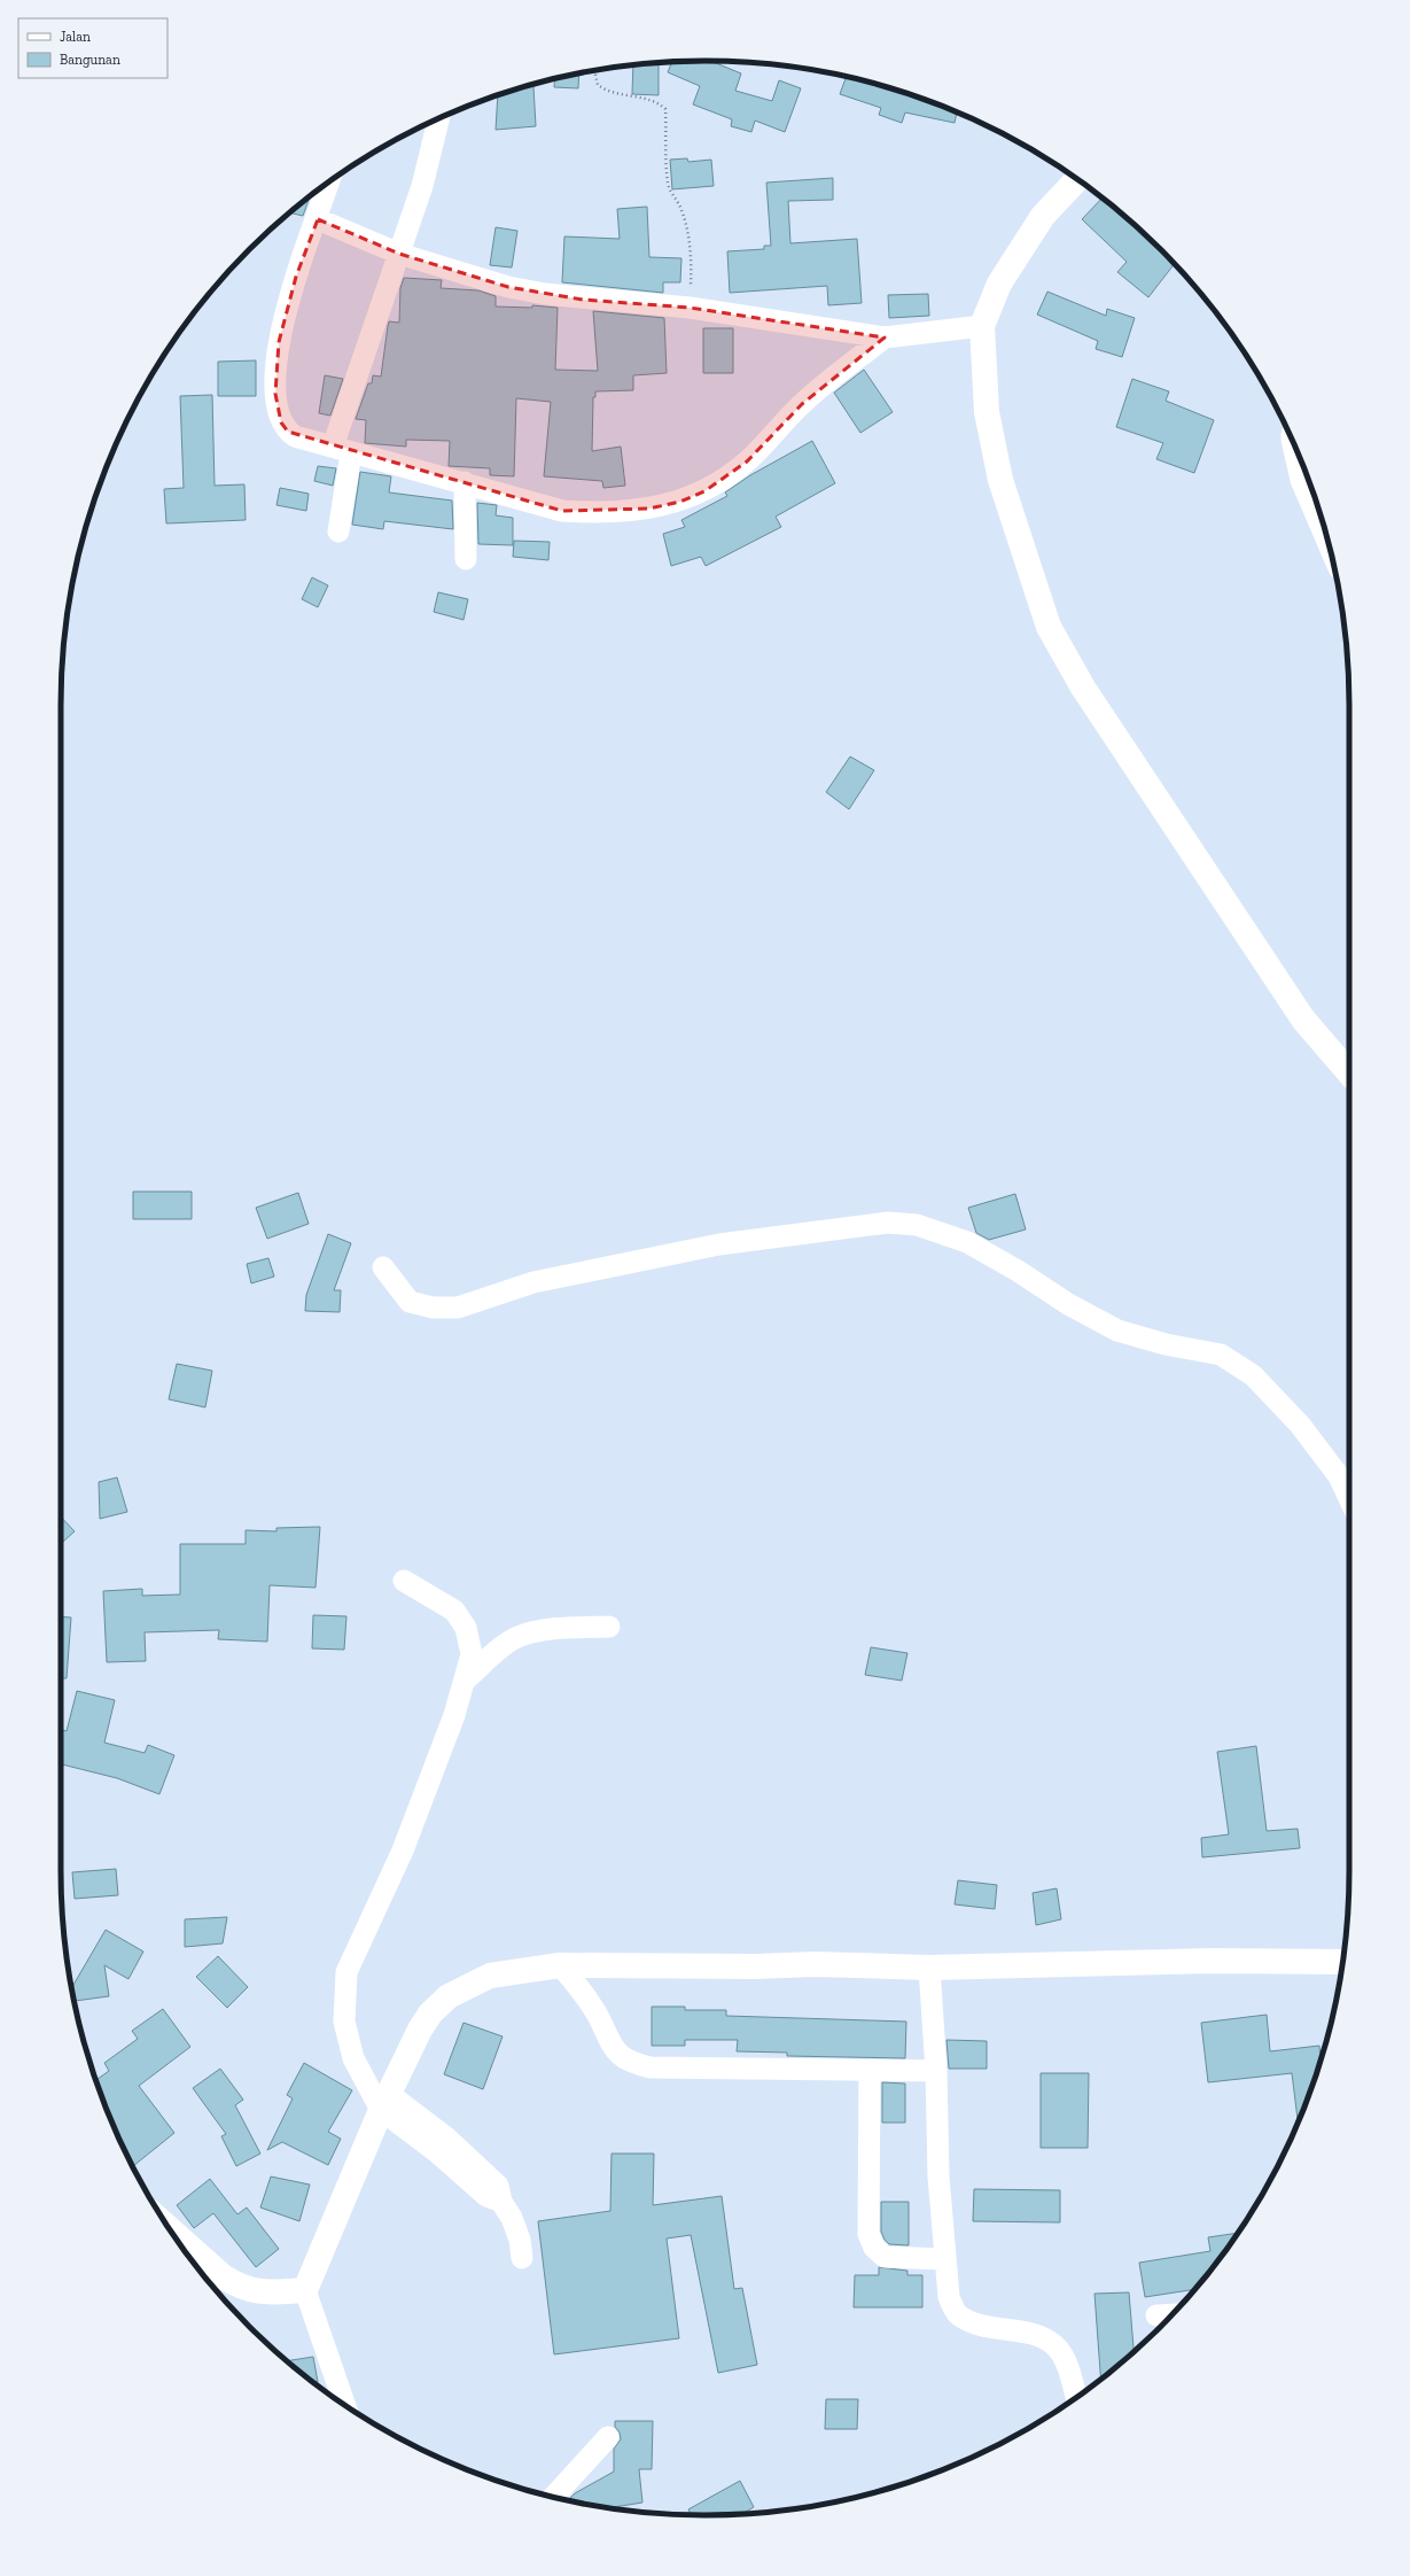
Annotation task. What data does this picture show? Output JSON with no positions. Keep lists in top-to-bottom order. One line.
{"legend":["Jalan","Bangunan"]}
